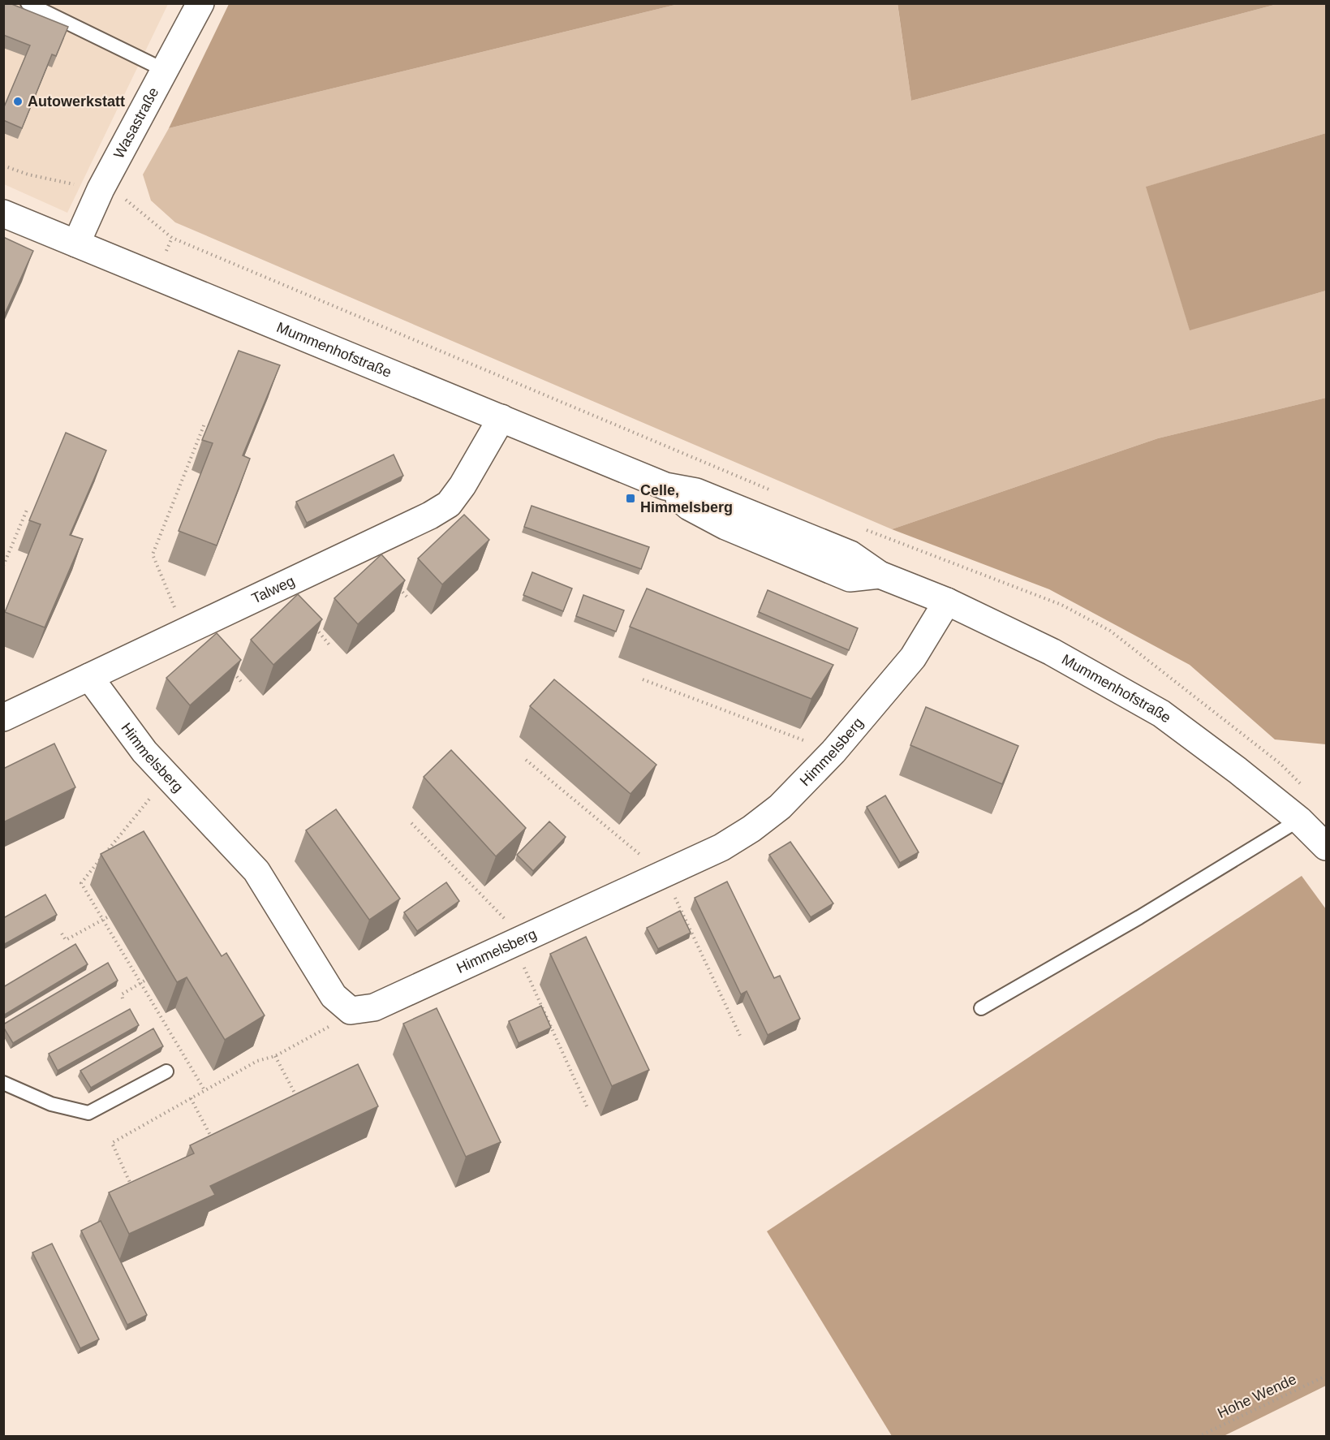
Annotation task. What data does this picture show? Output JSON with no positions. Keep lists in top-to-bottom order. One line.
{"streets":{"street":["Wasastraße","Mummenhofstraße","Talweg","Himmelsberg"],"path":["Hohe Wende"]},"crossings":[["Wasastraße","Mummenhofstraße"],["Mummenhofstraße","Talweg"],["Mummenhofstraße","Himmelsberg"],["Talweg","Himmelsberg"]],"places":{"other":["Autowerkstatt"],"transit":["Celle, Himmelsberg"]}}
